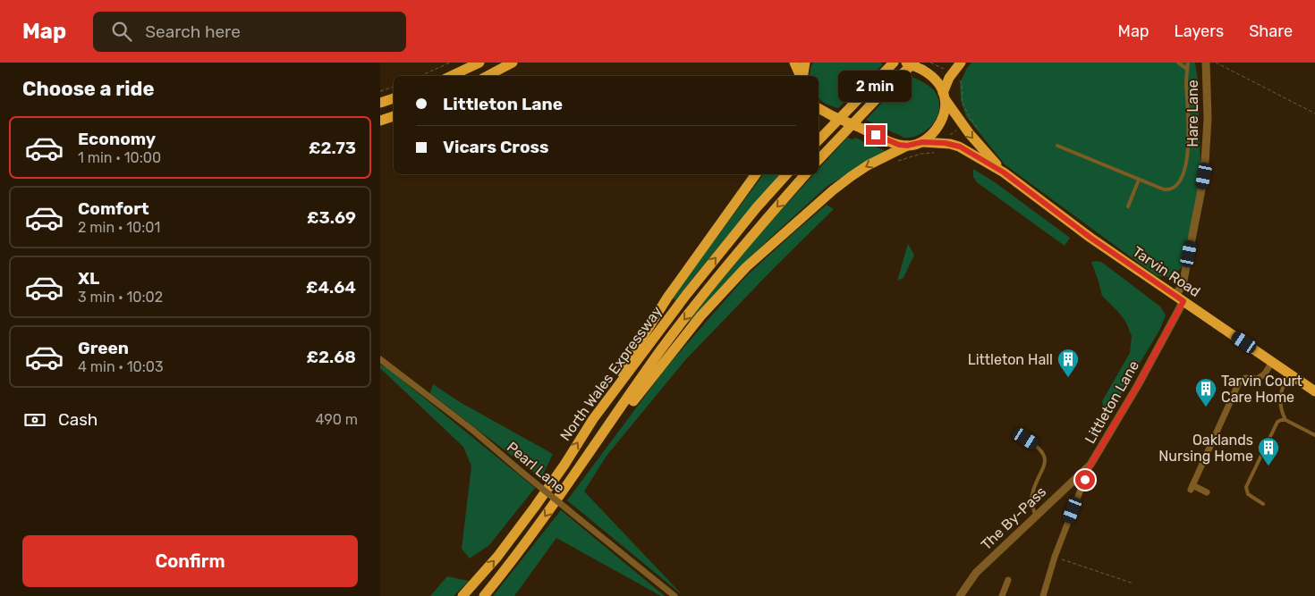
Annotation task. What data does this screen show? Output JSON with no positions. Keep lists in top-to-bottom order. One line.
{"streets":{"highway":["Tarvin Road","North Wales Expressway"],"street":["Hare Lane","Littleton Lane","Pearl Lane","The By-Pass"]},"crossings":[["Hare Lane","Tarvin Road"],["Hare Lane","Littleton Lane"],["Tarvin Road","Littleton Lane"],["Littleton Lane","The By-Pass"]],"places":{"building":["Littleton Hall","Tarvin Court Care Home","Oaklands Nursing Home"]},"page":{"header":"Map","search":"Search here","nav":["Map","Layers","Share"],"heading":"Choose a ride","bubble":"2 min","banner":["Littleton Lane","Vicars Cross"],"list":[{"name":"Economy","note":"1 min · 10:00","value":"£2.73"},{"name":"Comfort","note":"2 min · 10:01","value":"£3.69"},{"name":"XL","note":"3 min · 10:02","value":"£4.64"},{"name":"Green","note":"4 min · 10:03","value":"£2.68"}],"pay":["Cash","490 m"],"buttons":"Confirm"}}
